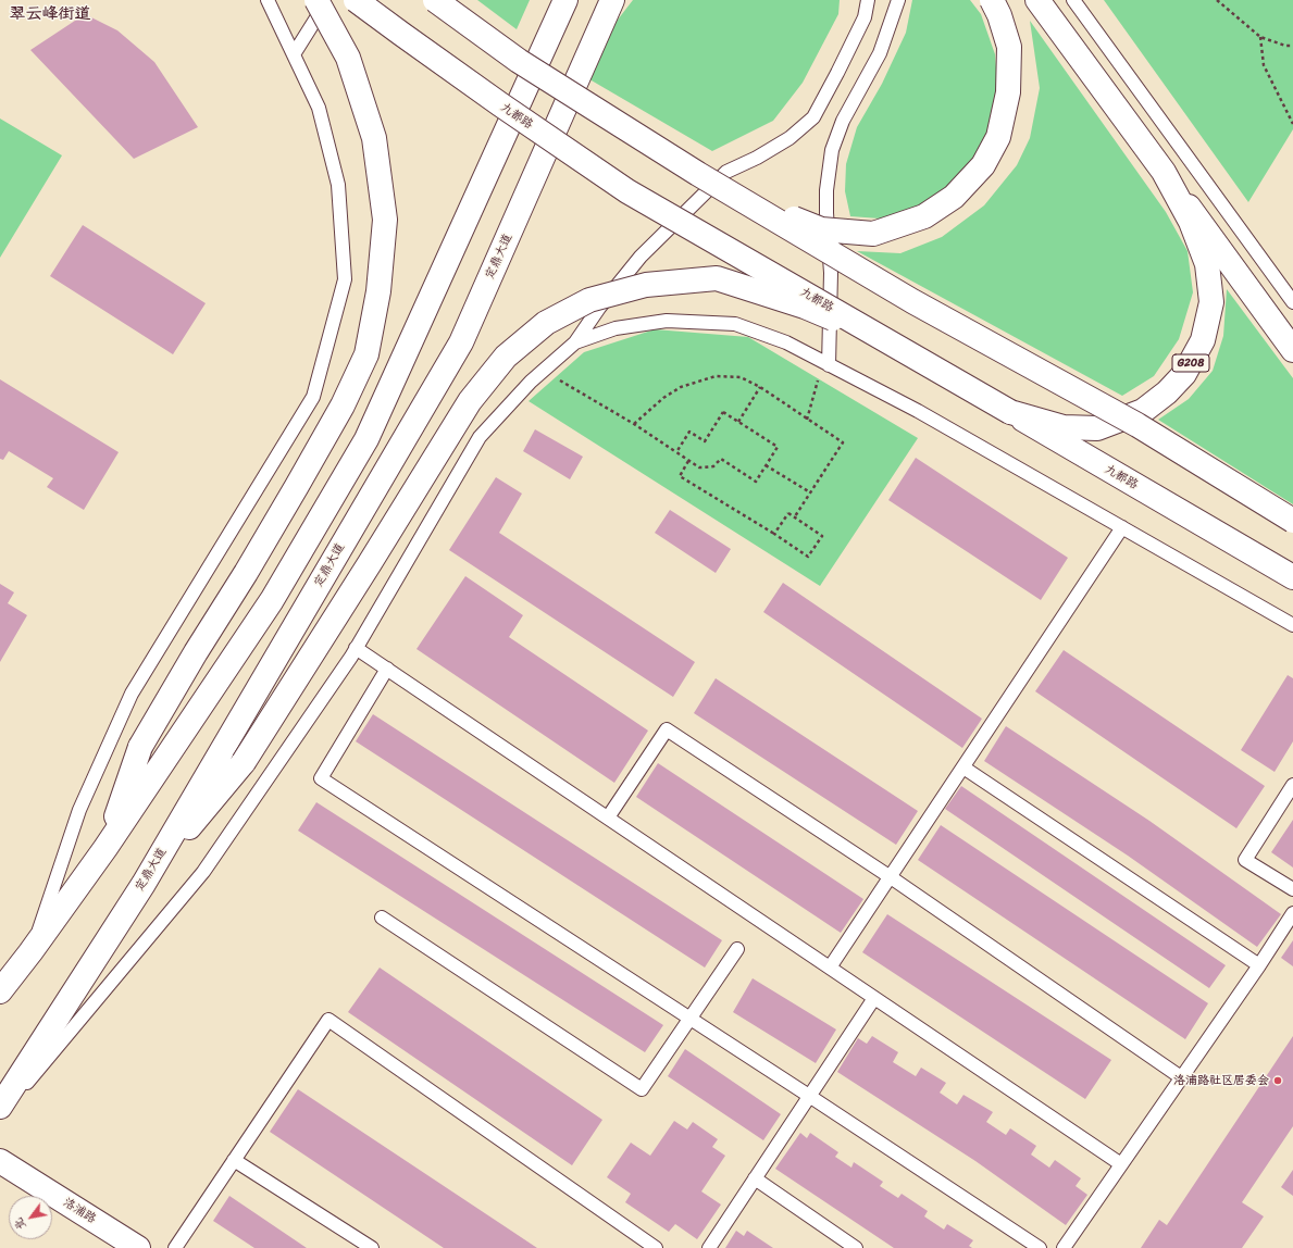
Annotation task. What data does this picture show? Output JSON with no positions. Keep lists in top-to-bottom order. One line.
{"streets":{"main road":["九都路","定鼎大道","G208","洛浦路"]},"crossings":[["九都路","G208"]],"districts":["翠云峰街道"],"places":["洛浦路社区居委会"],"north":"bottom left"}
